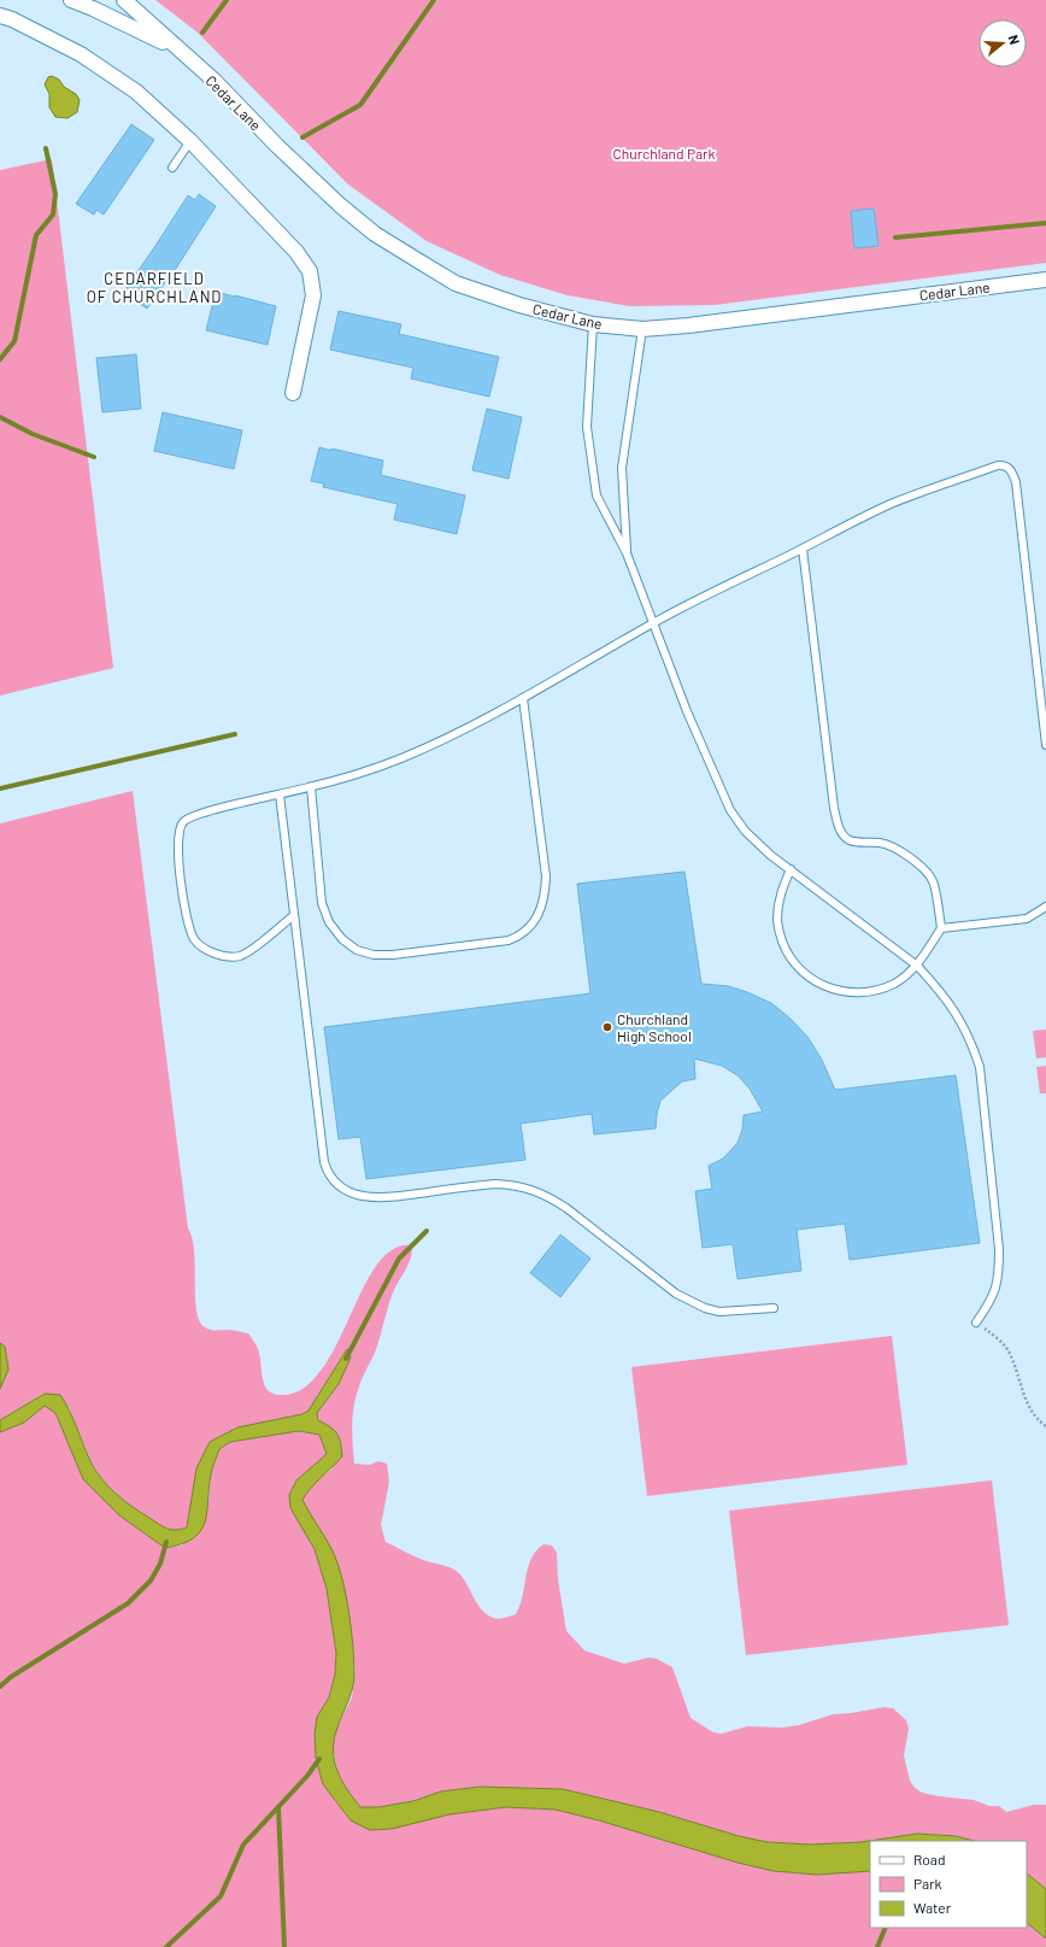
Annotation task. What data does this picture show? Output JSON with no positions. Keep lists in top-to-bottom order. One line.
{"streets":{"street":["Cedar Lane"]},"districts":["CEDARFIELD OF CHURCHLAND"],"parks":["Churchland Park"],"places":["Churchland High School"],"legend":["Road","Park","Water"],"north":"right"}
